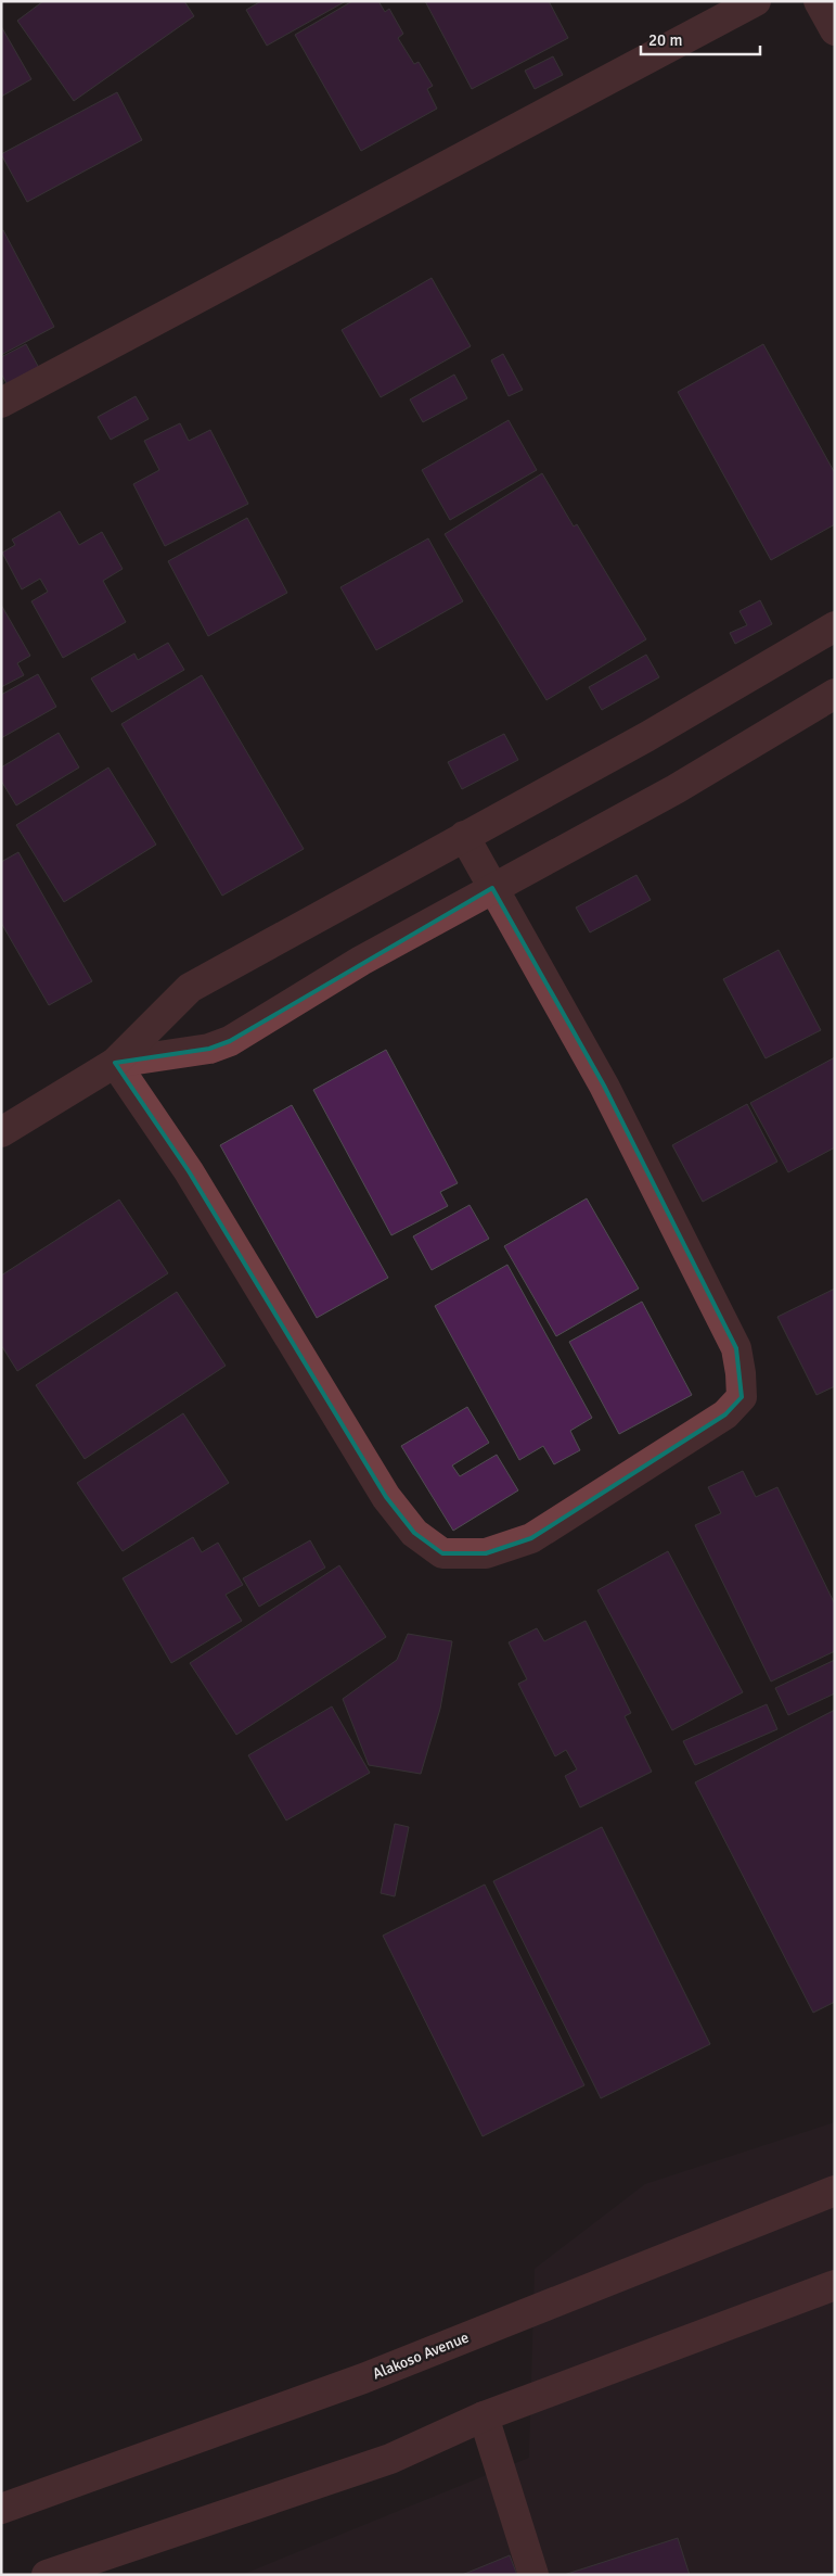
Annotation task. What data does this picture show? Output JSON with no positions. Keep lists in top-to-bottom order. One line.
{"streets":{"street":["Alakoso Avenue"]},"scale_bar":"20 m"}
